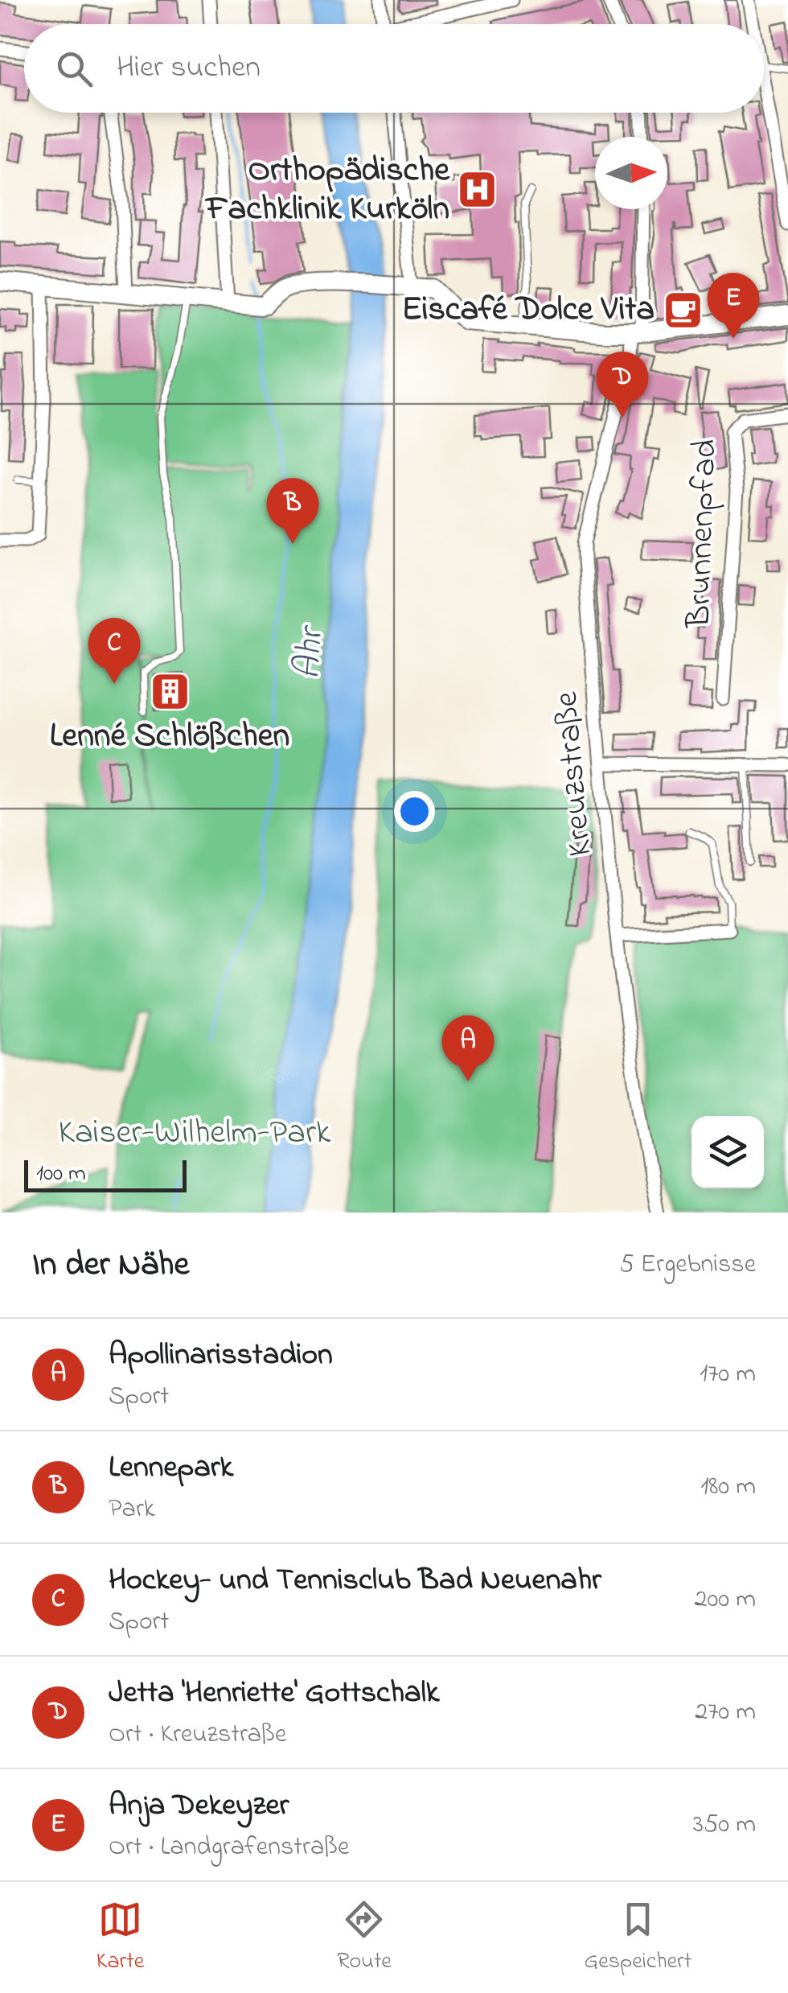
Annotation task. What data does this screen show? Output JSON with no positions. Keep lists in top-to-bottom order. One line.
{"streets":{"street":["Brunnenpfad","Kreuzstraße"]},"water":["Ahr"],"parks":["Kaiser-Wilhelm-Park"],"places":{"hospital":["Orthopädische Fachklinik Kurköln"],"cafe":["Eiscafé Dolce Vita"],"building":["Lenné Schlößchen"]},"scale_bar":"100 m","north":"right","page":{"search":"Hier suchen","pins":["E","D","B","C","A"],"scale":"100 m","heading":["In der Nähe","5 Ergebnisse"],"list":[{"mark":"A","name":"Apollinarisstadion","note":"Sport","value":"170 m"},{"mark":"B","name":"Lennepark","note":"Park","value":"180 m"},{"mark":"C","name":"Hockey- und Tennisclub Bad Neuenahr","note":"Sport","value":"200 m"},{"mark":"D","name":"Jetta 'Henriette' Gottschalk","note":"Ort · Kreuzstraße","value":"270 m"},{"mark":"E","name":"Anja Dekeyzer","note":"Ort · Landgrafenstraße","value":"350 m"}],"nav":["Karte","Route","Gespeichert"]}}
